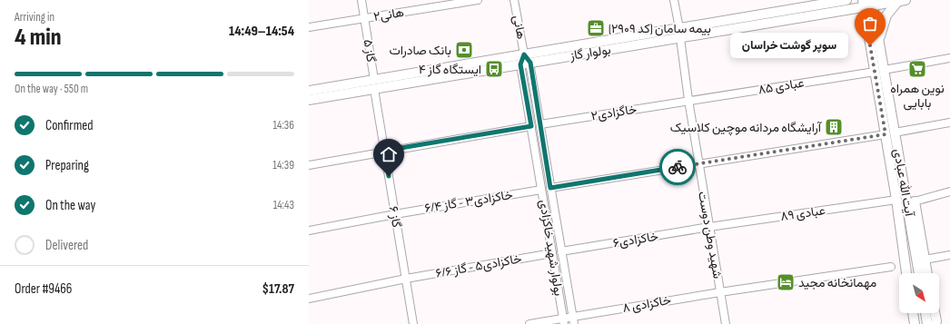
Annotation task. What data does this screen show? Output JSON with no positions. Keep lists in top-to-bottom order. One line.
{"streets":{"main road":["بولوار گاز","آیت الله عبادی"],"street":["هانی۲","هانی","گاز ۵","عبادی ۸۵","خاگزادی۲","خاکزادی۳ - گاز ۶/۴","عبادی ۸۹","گاز ۶","شهید وطن دوست","خاکزادی۶","بولوار شهید خاکزادی","خاکزادی۵ - گاز ۶/۶","خاکزادی ۸"]},"crossings":[["هانی۲","گاز ۵"],["هانی","بولوار گاز"],["گاز ۵","بولوار گاز"],["گاز ۵","گاز ۶"],["بولوار گاز","آیت الله عبادی"],["بولوار گاز","گاز ۶"],["بولوار گاز","شهید وطن دوست"],["بولوار گاز","بولوار شهید خاکزادی"],["عبادی ۸۵","خاگزادی۲"],["عبادی ۸۵","آیت الله عبادی"],["عبادی ۸۵","شهید وطن دوست"],["خاگزادی۲","شهید وطن دوست"],["آیت الله عبادی","عبادی ۸۹"],["خاکزادی۳ - گاز ۶/۴","گاز ۶"],["خاکزادی۳ - گاز ۶/۴","بولوار شهید خاکزادی"],["عبادی ۸۹","شهید وطن دوست"],["عبادی ۸۹","خاکزادی۶"],["گاز ۶","خاکزادی۵ - گاز ۶/۶"],["شهید وطن دوست","خاکزادی۶"],["شهید وطن دوست","خاکزادی ۸"],["بولوار شهید خاکزادی","خاکزادی۵ - گاز ۶/۶"],["بولوار شهید خاکزادی","خاکزادی ۸"]],"places":{"office":["بیمه سامان (کد ۲۹۰۹)"],"other":["سوپر گوشت خراسان"],"bank":["بانک صادرات"],"bus stop":["ایستگاه گاز ۴"],"supermarket":["نوین همراه بابایی"],"building":["آرایشگاه مردانه موچین کلاسیک"],"hotel":["مهمانخانه مجید"]},"north":"bottom right","page":{"heading":["4 min","Arriving in","14:49–14:54"],"panel":["Order #9466","$17.87"],"bubble":"سوپر گوشت خراسان","bar":"On the way · 550 m","list":[["Confirmed","14:36"],["Preparing","14:39"],["On the way","14:43"],"Delivered"]}}
